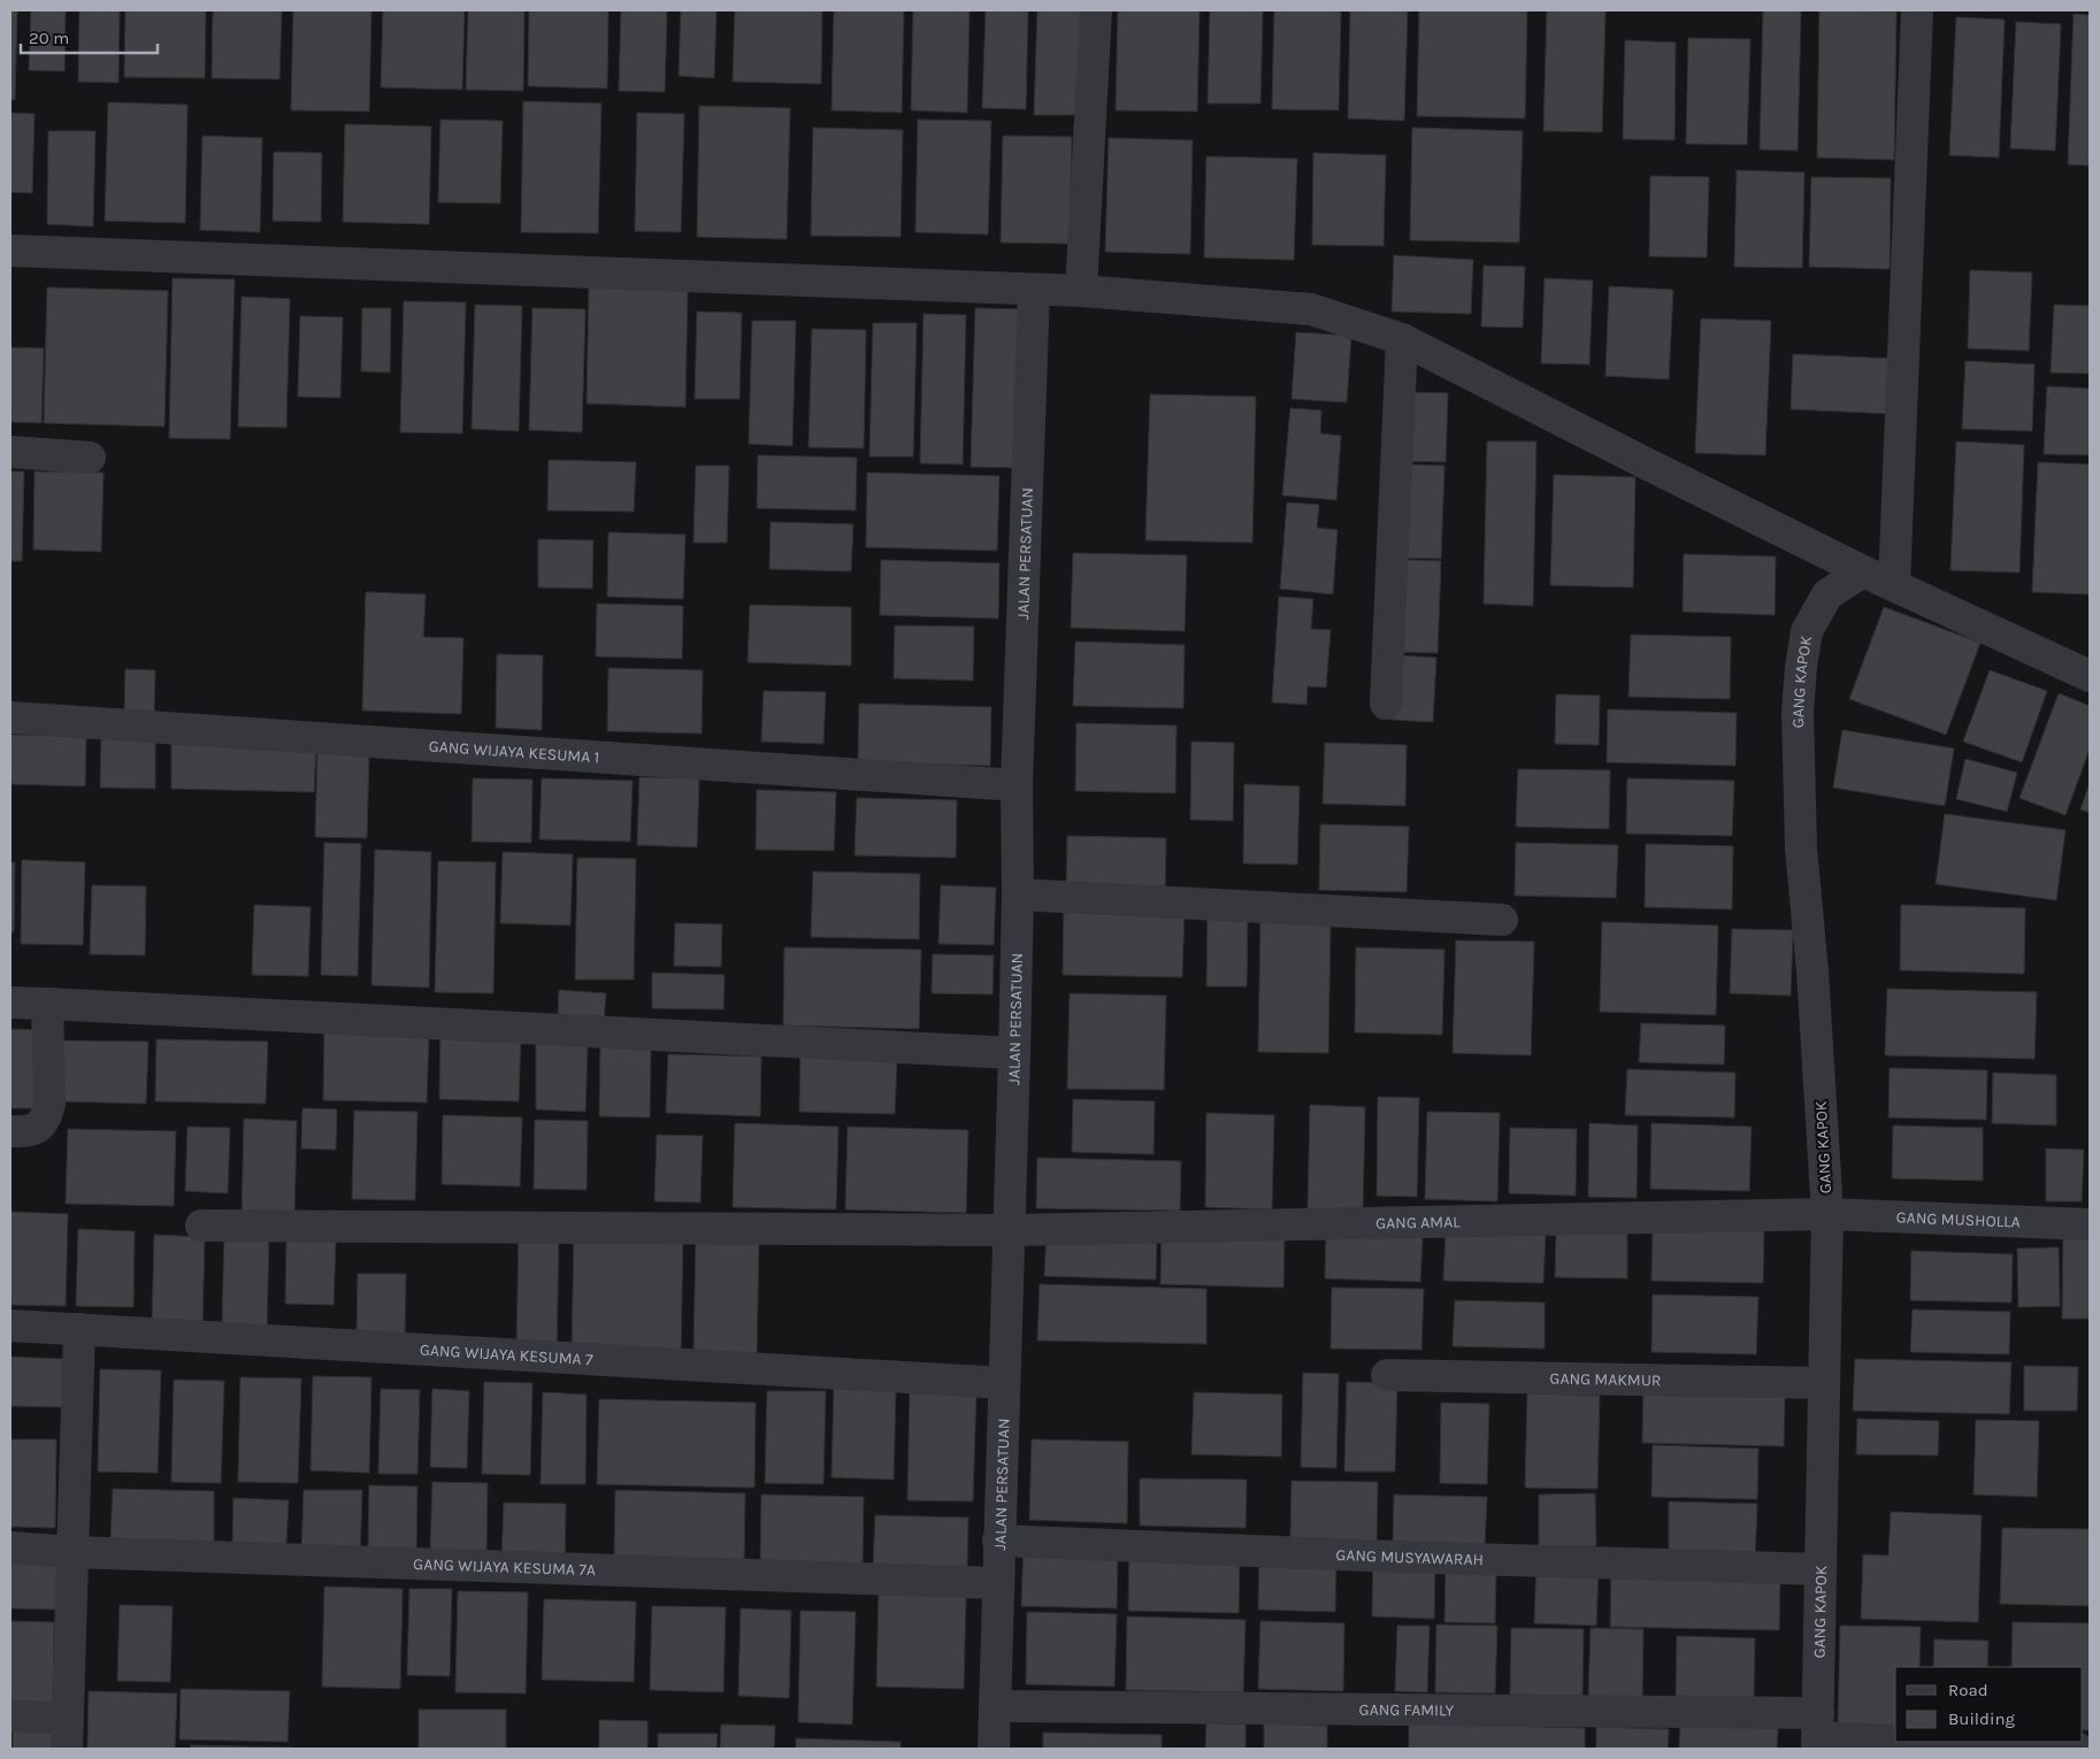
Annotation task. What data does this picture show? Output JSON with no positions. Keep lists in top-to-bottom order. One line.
{"streets":{"street":["JALAN PERSATUAN","GANG KAPOK","GANG WIJAYA KESUMA 1","GANG MUSHOLLA","GANG AMAL","GANG WIJAYA KESUMA 7","GANG MAKMUR","GANG MUSYAWARAH","GANG WIJAYA KESUMA 7A","GANG FAMILY"]},"crossings":[["JALAN PERSATUAN","GANG WIJAYA KESUMA 1"],["JALAN PERSATUAN","GANG AMAL"],["JALAN PERSATUAN","GANG WIJAYA KESUMA 7"],["JALAN PERSATUAN","GANG MUSYAWARAH"],["JALAN PERSATUAN","GANG WIJAYA KESUMA 7A"],["JALAN PERSATUAN","GANG FAMILY"],["GANG KAPOK","GANG MUSHOLLA"],["GANG KAPOK","GANG AMAL"],["GANG KAPOK","GANG MAKMUR"],["GANG KAPOK","GANG MUSYAWARAH"],["GANG KAPOK","GANG FAMILY"],["GANG MUSHOLLA","GANG AMAL"]],"legend":["Road","Building"],"scale_bar":"20 m"}
